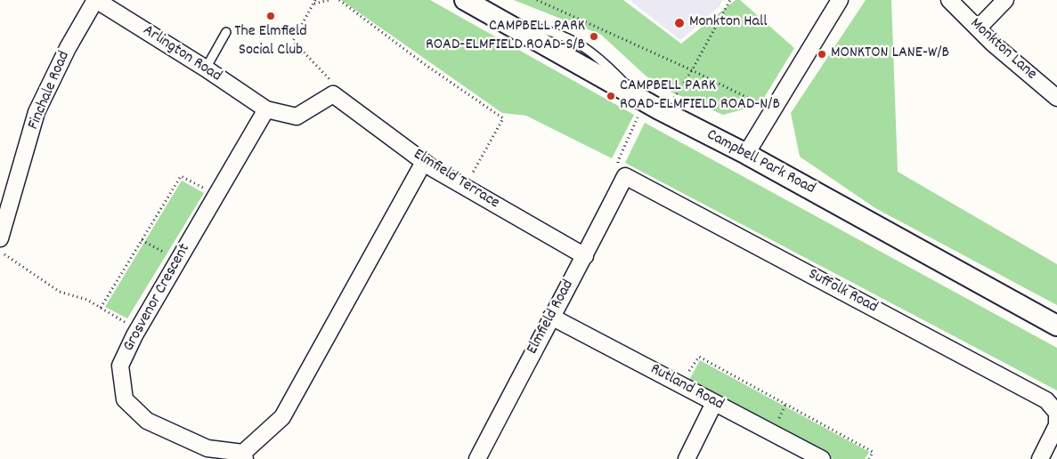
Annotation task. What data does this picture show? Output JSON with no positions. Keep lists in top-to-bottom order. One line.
{"streets":{"street":["Monkton Lane","Arlington Road","Finchale Road","Campbell Park Road","Elmfield Terrace","Suffolk Road","Grosvenor Crescent","Elmfield Road","Rutland Road"]},"crossings":[["Arlington Road","Finchale Road"],["Arlington Road","Grosvenor Crescent"],["Elmfield Terrace","Grosvenor Crescent"],["Elmfield Terrace","Elmfield Road"],["Suffolk Road","Elmfield Road"],["Elmfield Road","Rutland Road"]],"places":["The Elmfield Social Club","Monkton Hall","CAMPBELL PARK ROAD-ELMFIELD ROAD-S/B","MONKTON LANE-W/B","CAMPBELL PARK ROAD-ELMFIELD ROAD-N/B"]}
